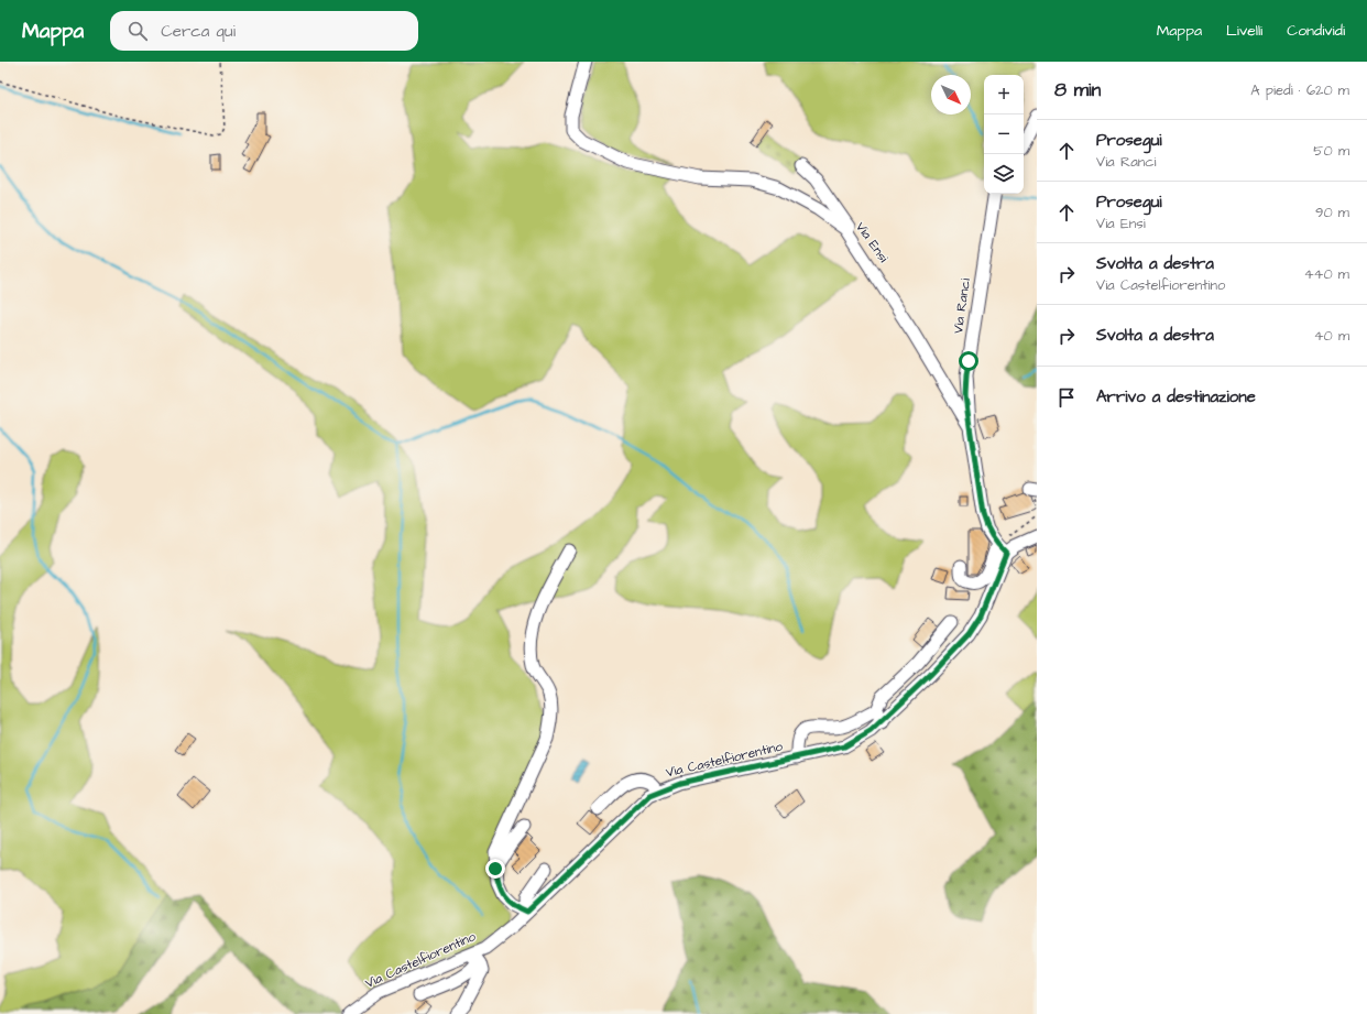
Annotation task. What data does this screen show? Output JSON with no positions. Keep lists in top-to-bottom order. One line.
{"streets":{"street":["Via Ensi","Via Ranci","Via Castelfiorentino"]},"crossings":[["Via Ensi","Via Ranci"],["Via Ensi","Via Castelfiorentino"]],"north":"bottom right","page":{"header":"Mappa","search":"Cerca qui","nav":["Mappa","Livelli","Condividi"],"heading":["8 min","A piedi · 620 m"],"map_buttons":["+","−"],"list":[["Prosegui","Via Ranci","50 m"],["Prosegui","Via Ensi","90 m"],["Svolta a destra","Via Castelfiorentino","440 m"],["Svolta a destra","40 m"],"Arrivo a destinazione"]}}
